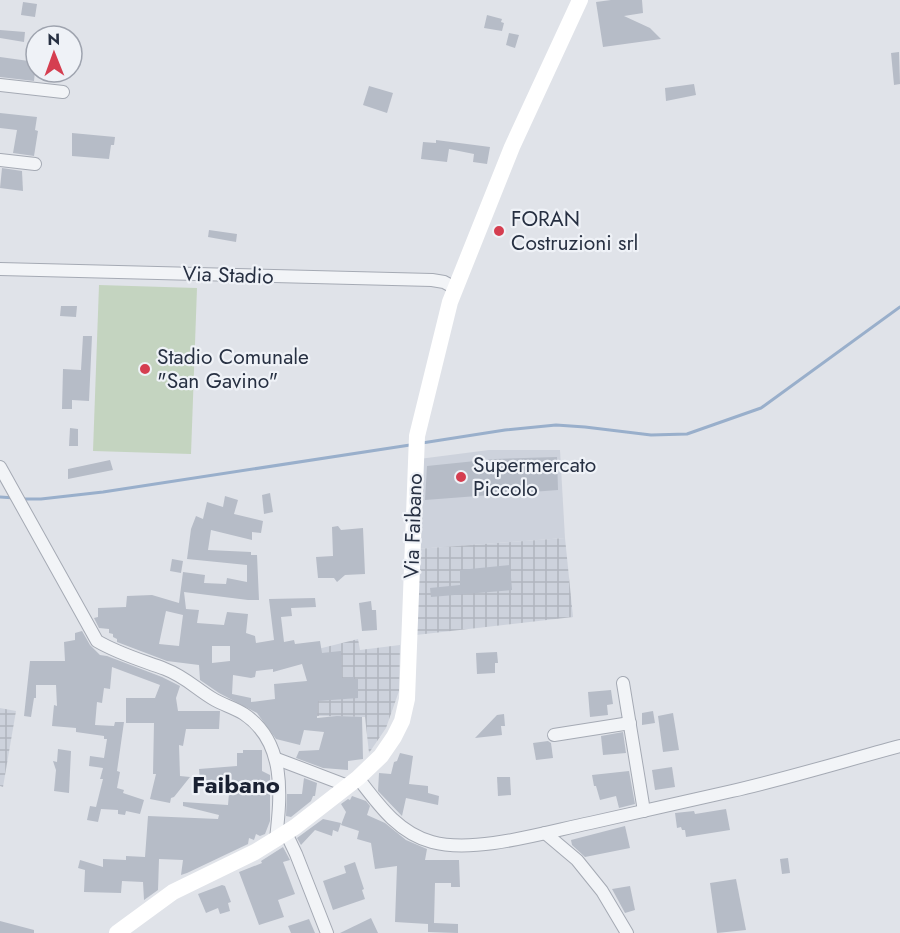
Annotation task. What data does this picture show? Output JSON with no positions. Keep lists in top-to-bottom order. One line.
{"streets":{"street":["Via Stadio","Via Faibano"]},"crossings":[["Via Stadio","Via Faibano"]],"districts":["Faibano"],"places":["FORAN Costruzioni srl","Stadio Comunale \"San Gavino\"","Supermercato Piccolo"],"north":"top"}
